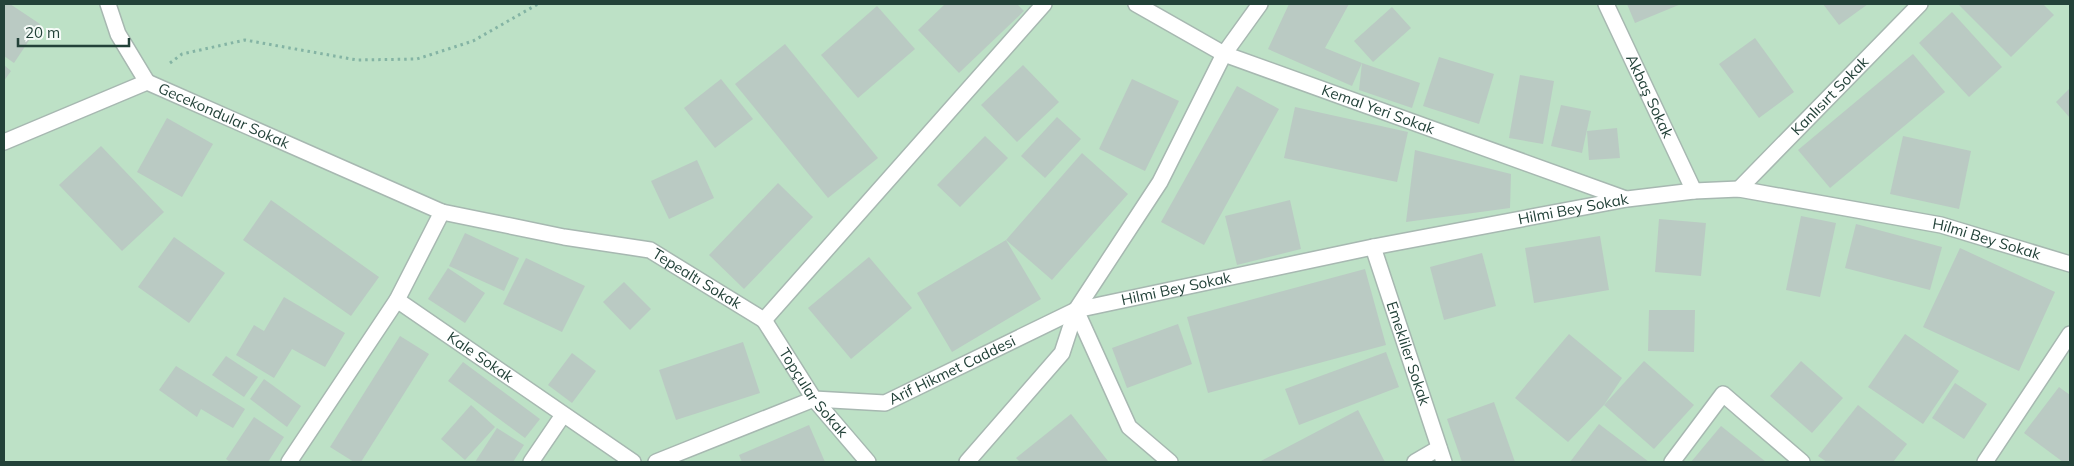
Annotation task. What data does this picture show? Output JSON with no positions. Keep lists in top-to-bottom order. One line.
{"streets":{"street":["Kanlısırt Sokak","Akbaş Sokak","Kemal Yeri Sokak","Gecekondular Sokak","Hilmi Bey Sokak","Tepealtı Sokak","Emekliler Sokak","Kale Sokak","Arif Hikmet Caddesi","Topçular Sokak"]},"crossings":[["Kanlısırt Sokak","Hilmi Bey Sokak"],["Akbaş Sokak","Hilmi Bey Sokak"],["Kemal Yeri Sokak","Hilmi Bey Sokak"],["Gecekondular Sokak","Tepealtı Sokak"],["Hilmi Bey Sokak","Emekliler Sokak"],["Hilmi Bey Sokak","Arif Hikmet Caddesi"],["Tepealtı Sokak","Topçular Sokak"],["Arif Hikmet Caddesi","Topçular Sokak"]],"scale_bar":"20 m"}
